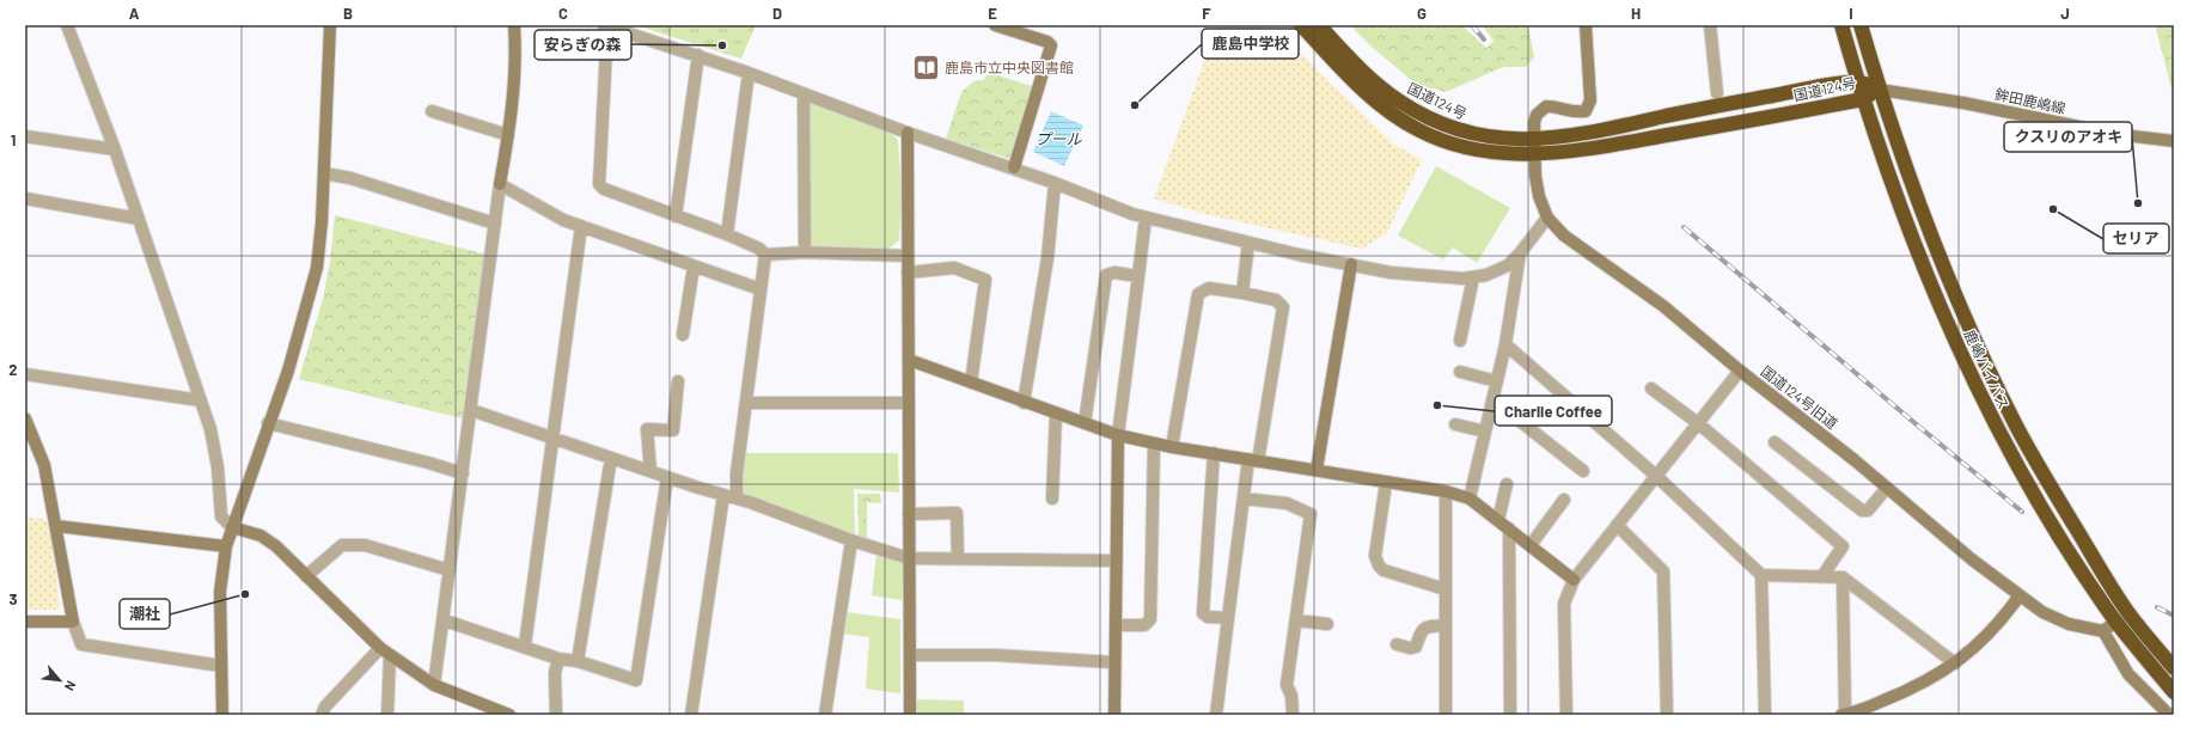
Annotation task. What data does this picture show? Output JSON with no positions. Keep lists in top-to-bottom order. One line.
{"streets":{"highway":["国道124号","鹿嶋バイパス"],"street":["鉾田鹿嶋線","国道124号旧道"]},"crossings":[["国道124号","鉾田鹿嶋線"],["国道124号","鹿嶋バイパス"],["国道124号","国道124号旧道"],["鉾田鹿嶋線","鹿嶋バイパス"]],"water":["プール"],"places":{"other":["安らぎの森","鹿島中学校","クスリのアオキ","セリア","Charlie Coffee","潮社"],"library":["鹿島市立中央図書館"]},"north":"bottom right","grid":{"columns":["A","B","C","D","E","F","G","H","I","J"],"rows":["1","2","3"]}}
